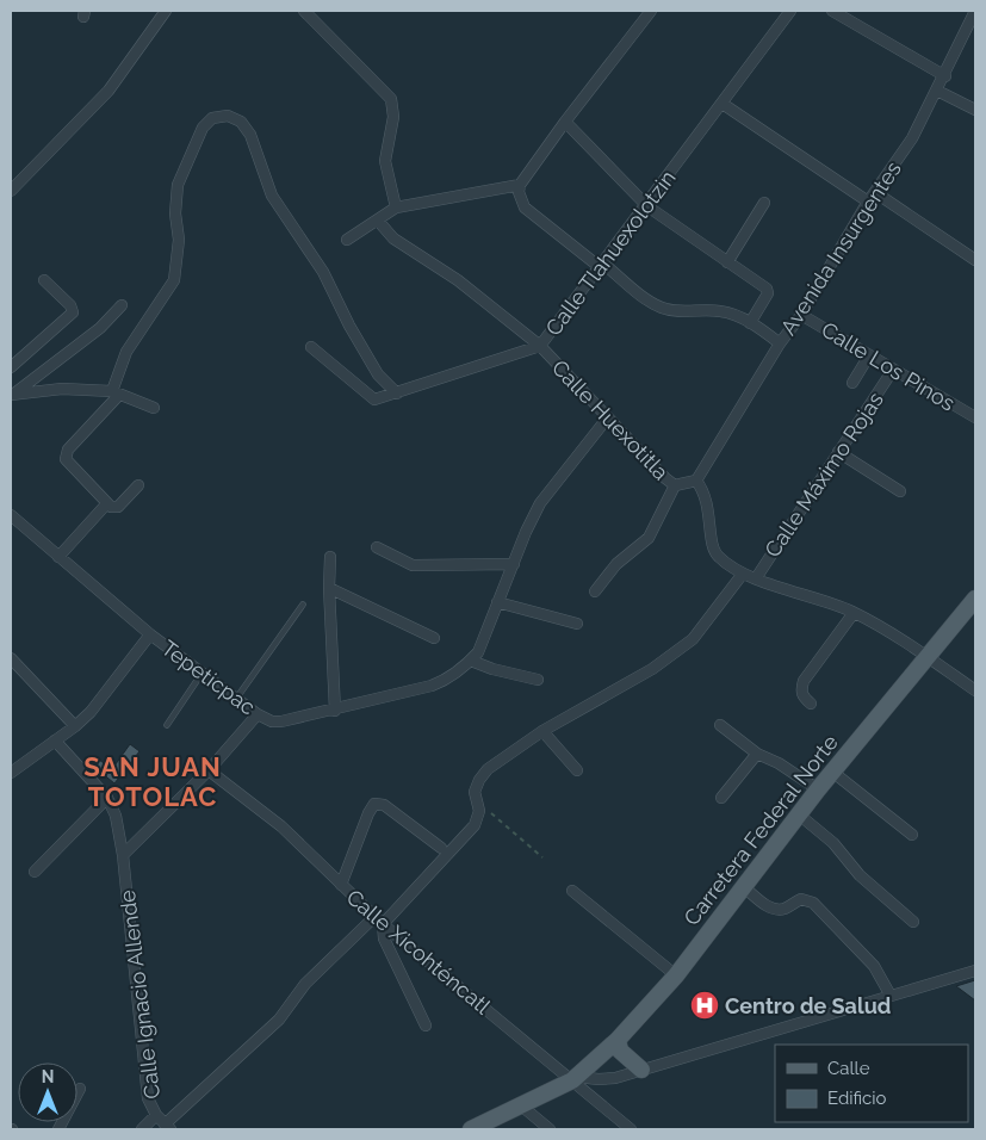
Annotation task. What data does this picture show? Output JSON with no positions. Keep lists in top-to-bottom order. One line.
{"streets":{"main road":["Carretera Federal Norte"],"street":["Avenida Insurgentes","Calle Tlahuexolotzin","Calle Los Pinos","Calle Huexotitla","Calle Máximo Rojas","Tepeticpac","Calle Xicohténcatl","Calle Ignacio Allende"]},"crossings":[["Avenida Insurgentes","Calle Los Pinos"],["Avenida Insurgentes","Calle Huexotitla"],["Calle Tlahuexolotzin","Calle Huexotitla"],["Calle Los Pinos","Calle Máximo Rojas"],["Calle Huexotitla","Calle Máximo Rojas"],["Calle Huexotitla","Carretera Federal Norte"],["Carretera Federal Norte","Calle Xicohténcatl"]],"districts":["SAN JUAN TOTOLAC"],"places":{"hospital":["Centro de Salud"]},"legend":["Calle","Edificio"],"north":"top"}
